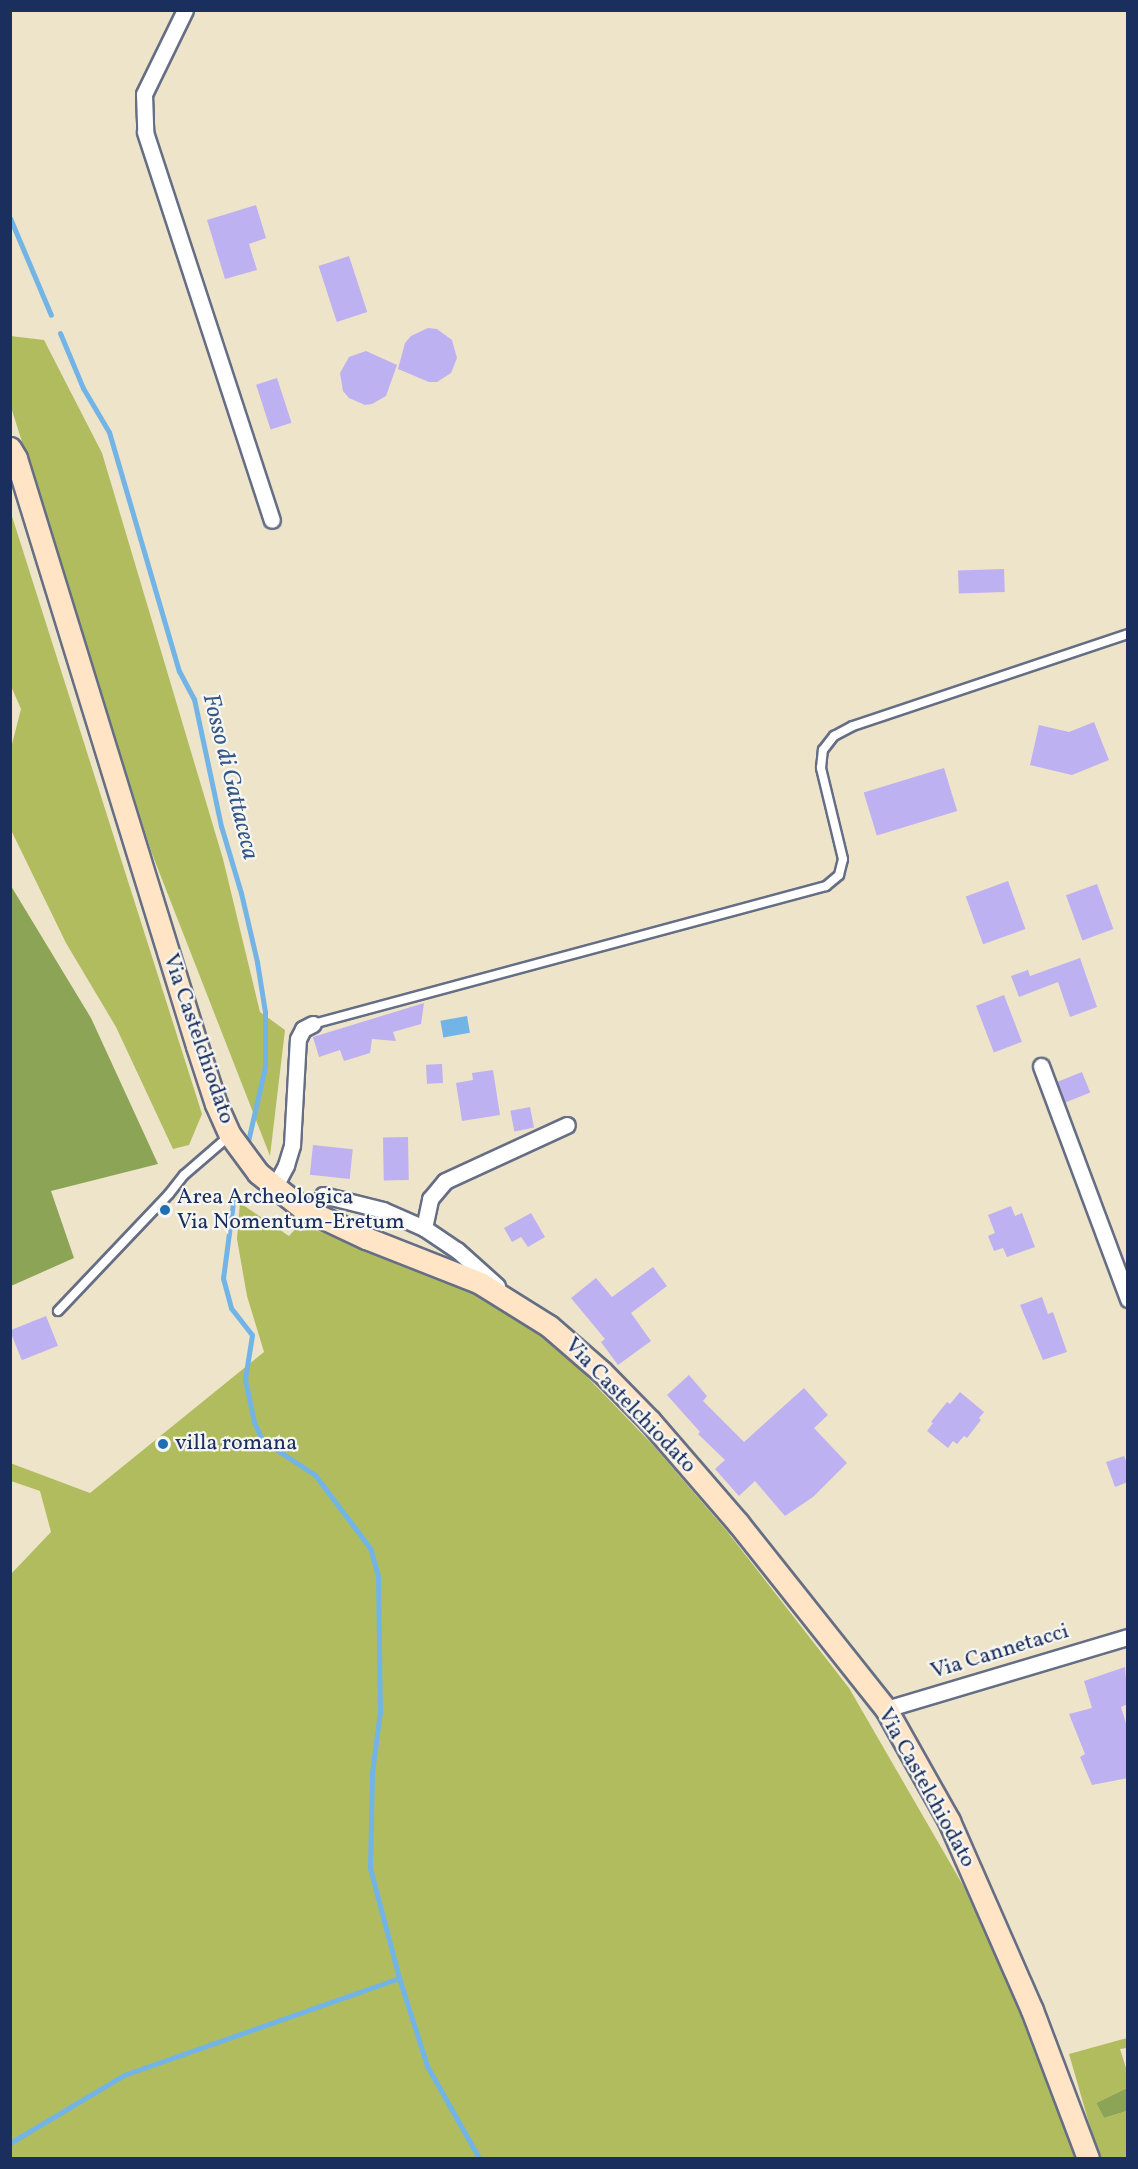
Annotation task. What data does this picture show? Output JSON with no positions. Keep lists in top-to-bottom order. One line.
{"streets":{"street":["Via Castelchiodato","Via Cannetacci"]},"crossings":[["Via Castelchiodato","Via Cannetacci"]],"water":["Fosso di Gattaceca"],"places":["Area Archeologica Via Nomentum-Eretum","villa romana"]}
